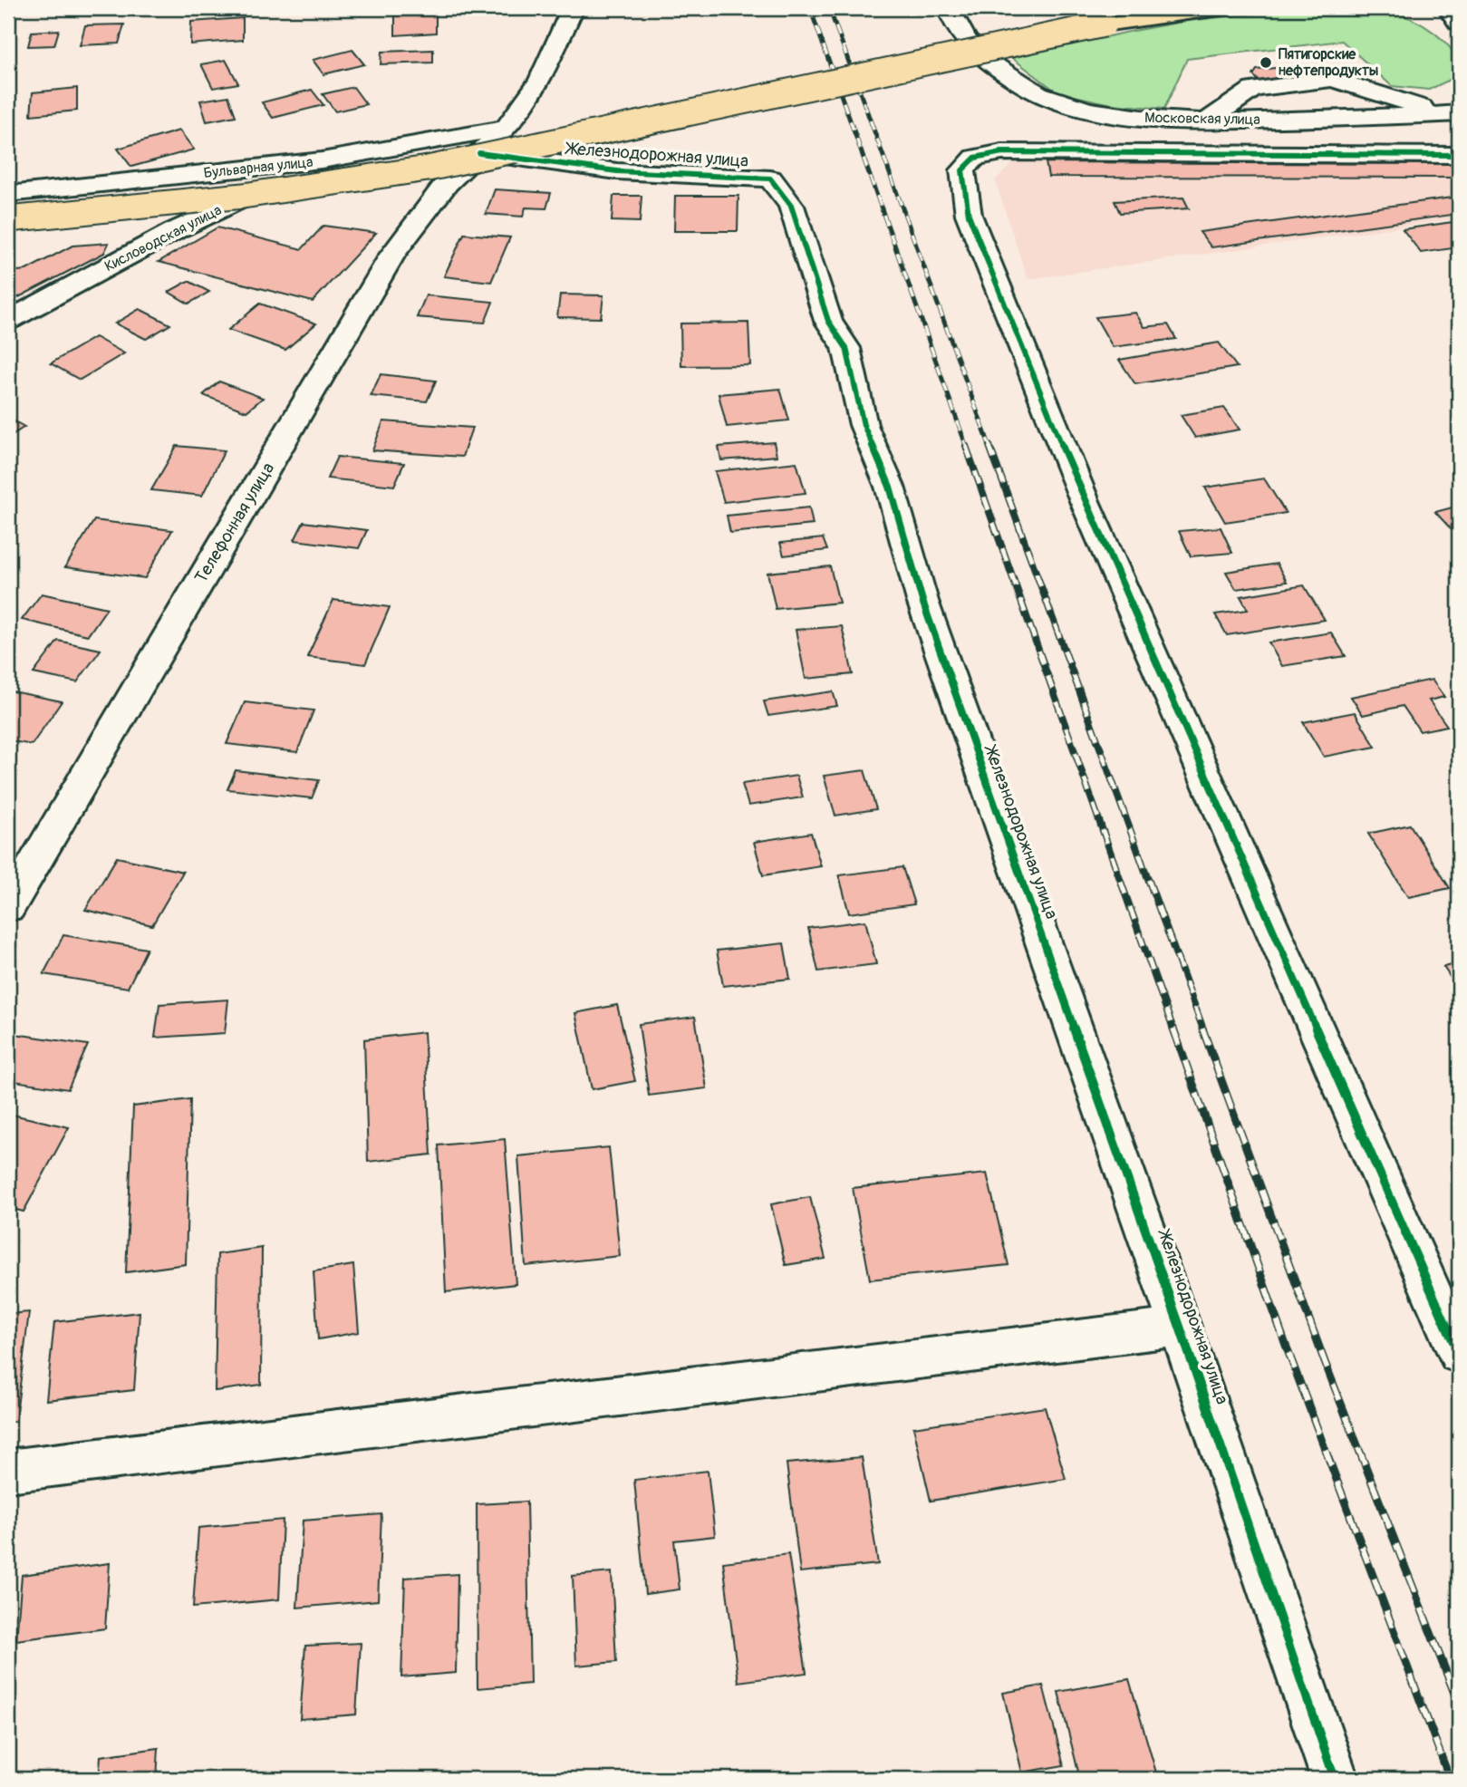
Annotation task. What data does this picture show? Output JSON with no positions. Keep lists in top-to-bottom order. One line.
{"streets":{"street":["Московская улица","Железнодорожная улица","Бульварная улица","Кисловодская улица","Телефонная улица"]},"crossings":[["Железнодорожная улица","Телефонная улица"],["Бульварная улица","Кисловодская улица"]],"places":["Пятигорские нефтепродукты"]}
